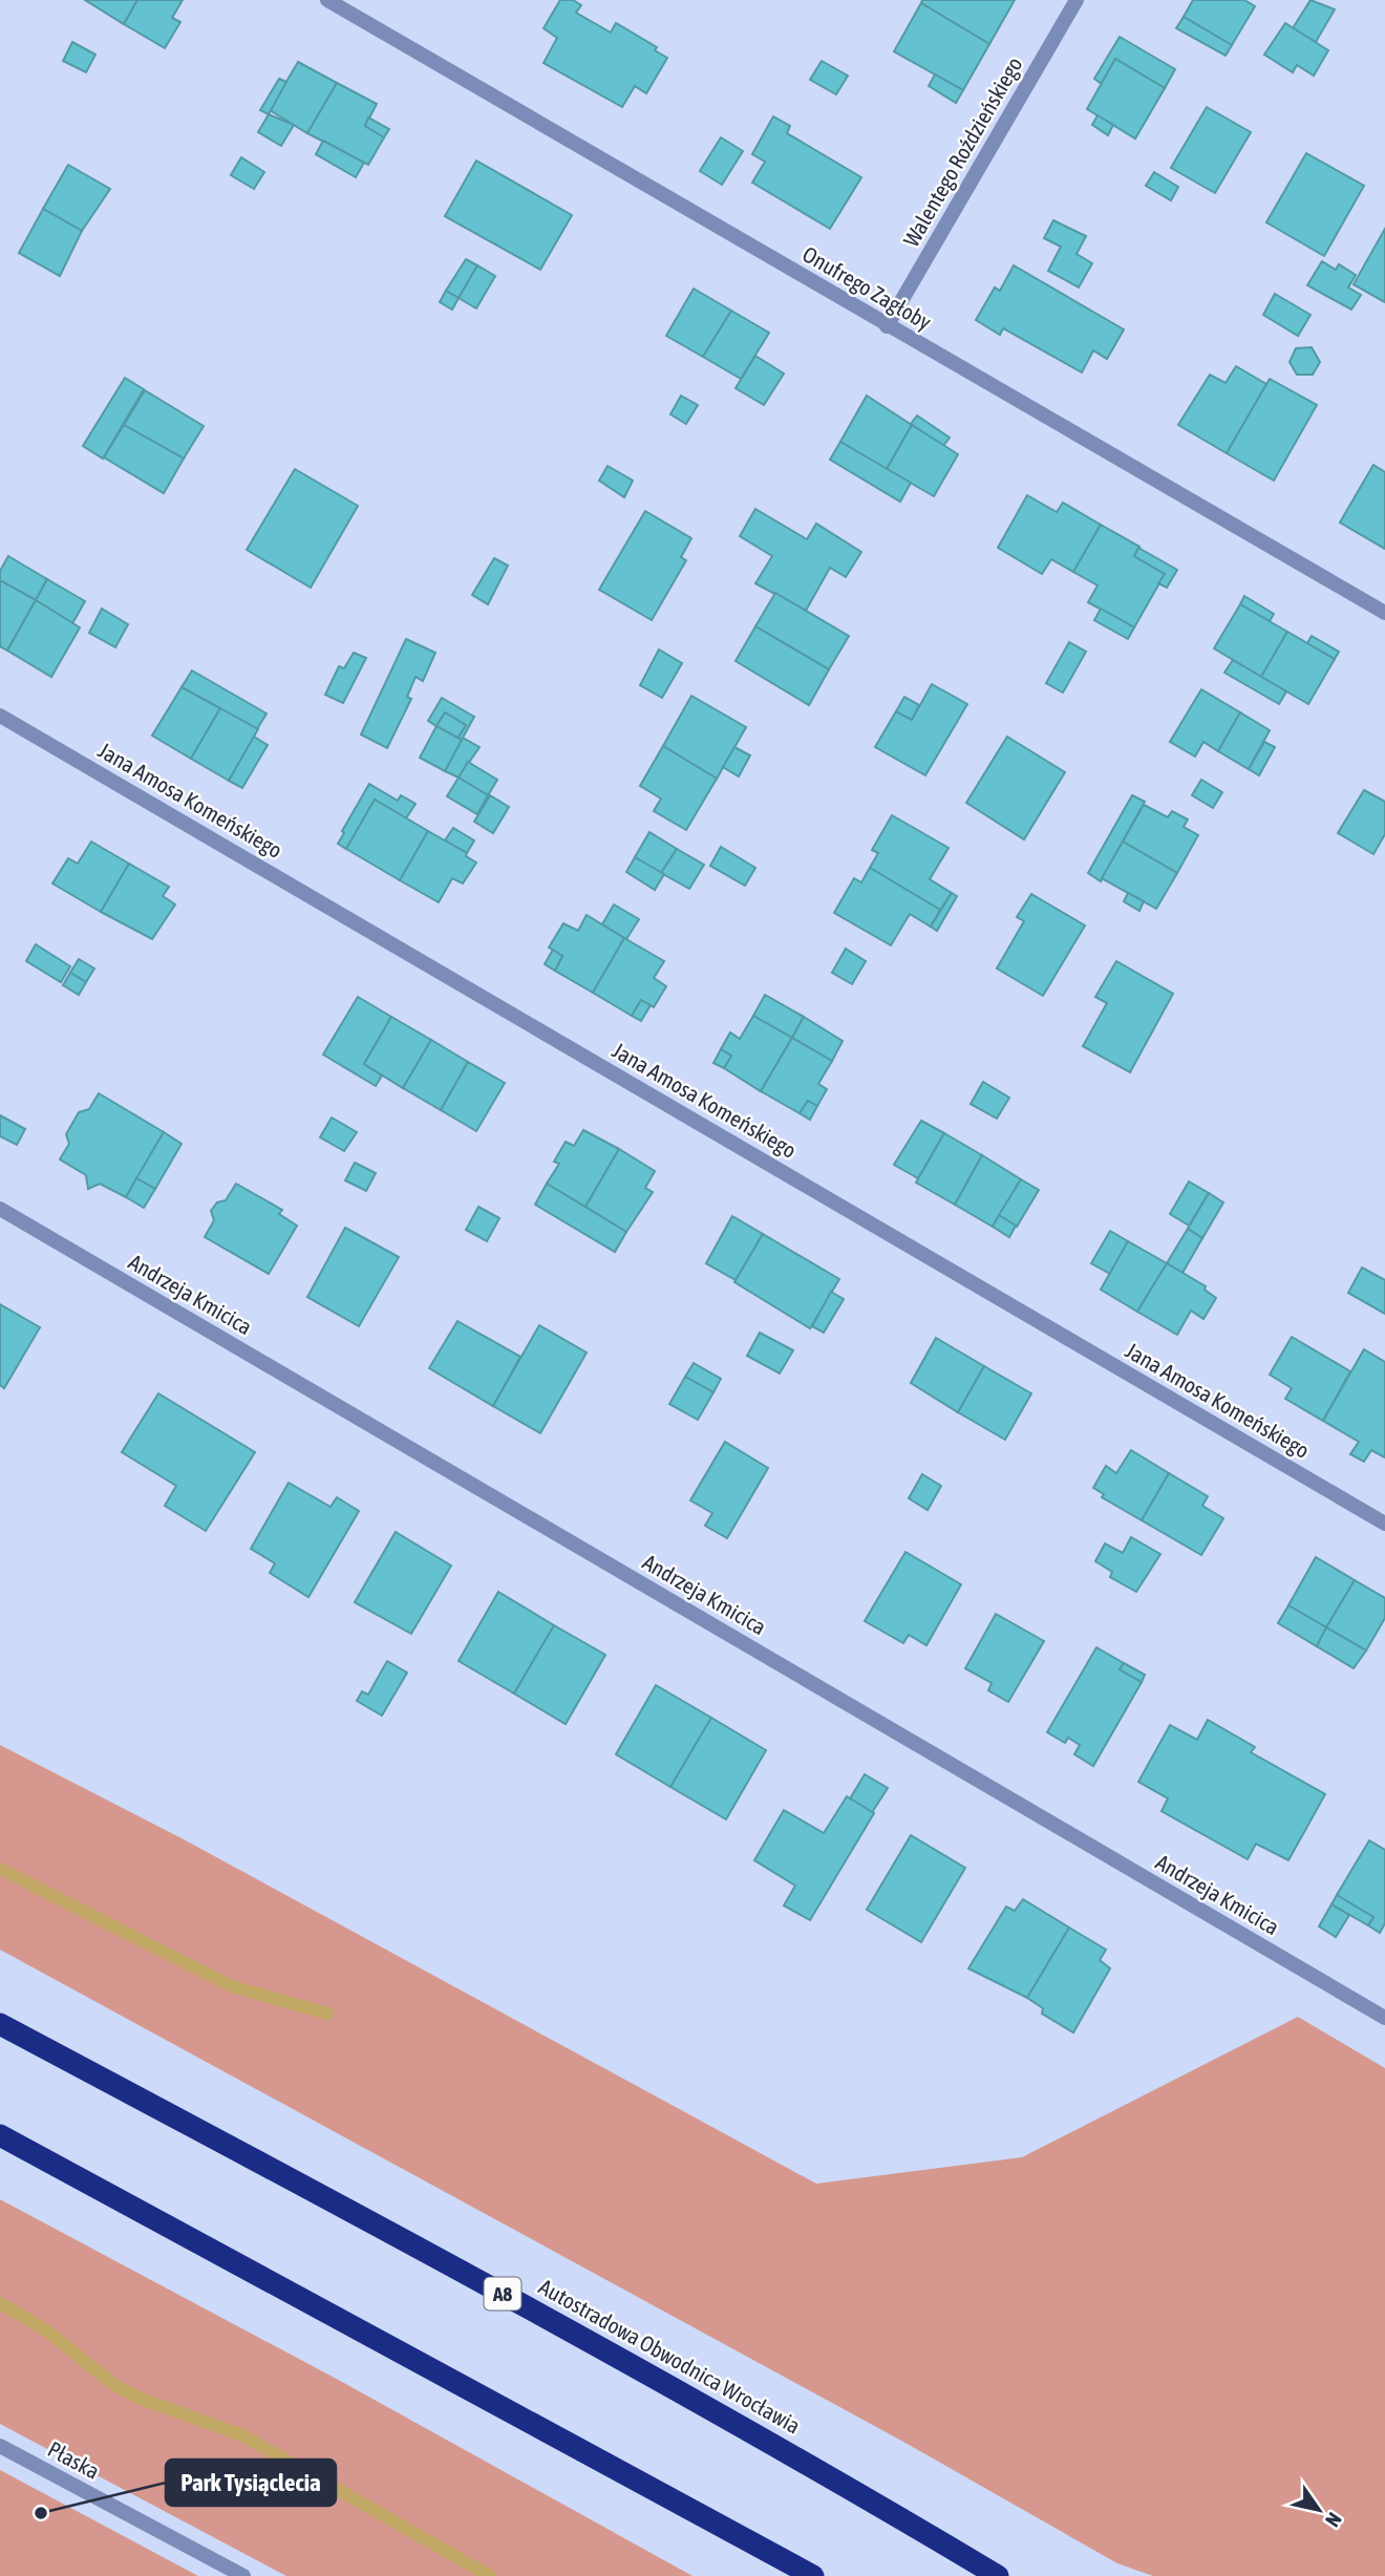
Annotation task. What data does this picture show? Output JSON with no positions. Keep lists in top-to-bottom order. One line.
{"streets":{"highway":["A8","Autostradowa Obwodnica Wrocławia"],"street":["Walentego Roździeńskiego","Onufrego Zagłoby","Jana Amosa Komeńskiego","Andrzeja Kmicica","Płaska"]},"crossings":[["Walentego Roździeńskiego","Onufrego Zagłoby"]],"places":["Park Tysiąclecia"],"north":"bottom right"}
